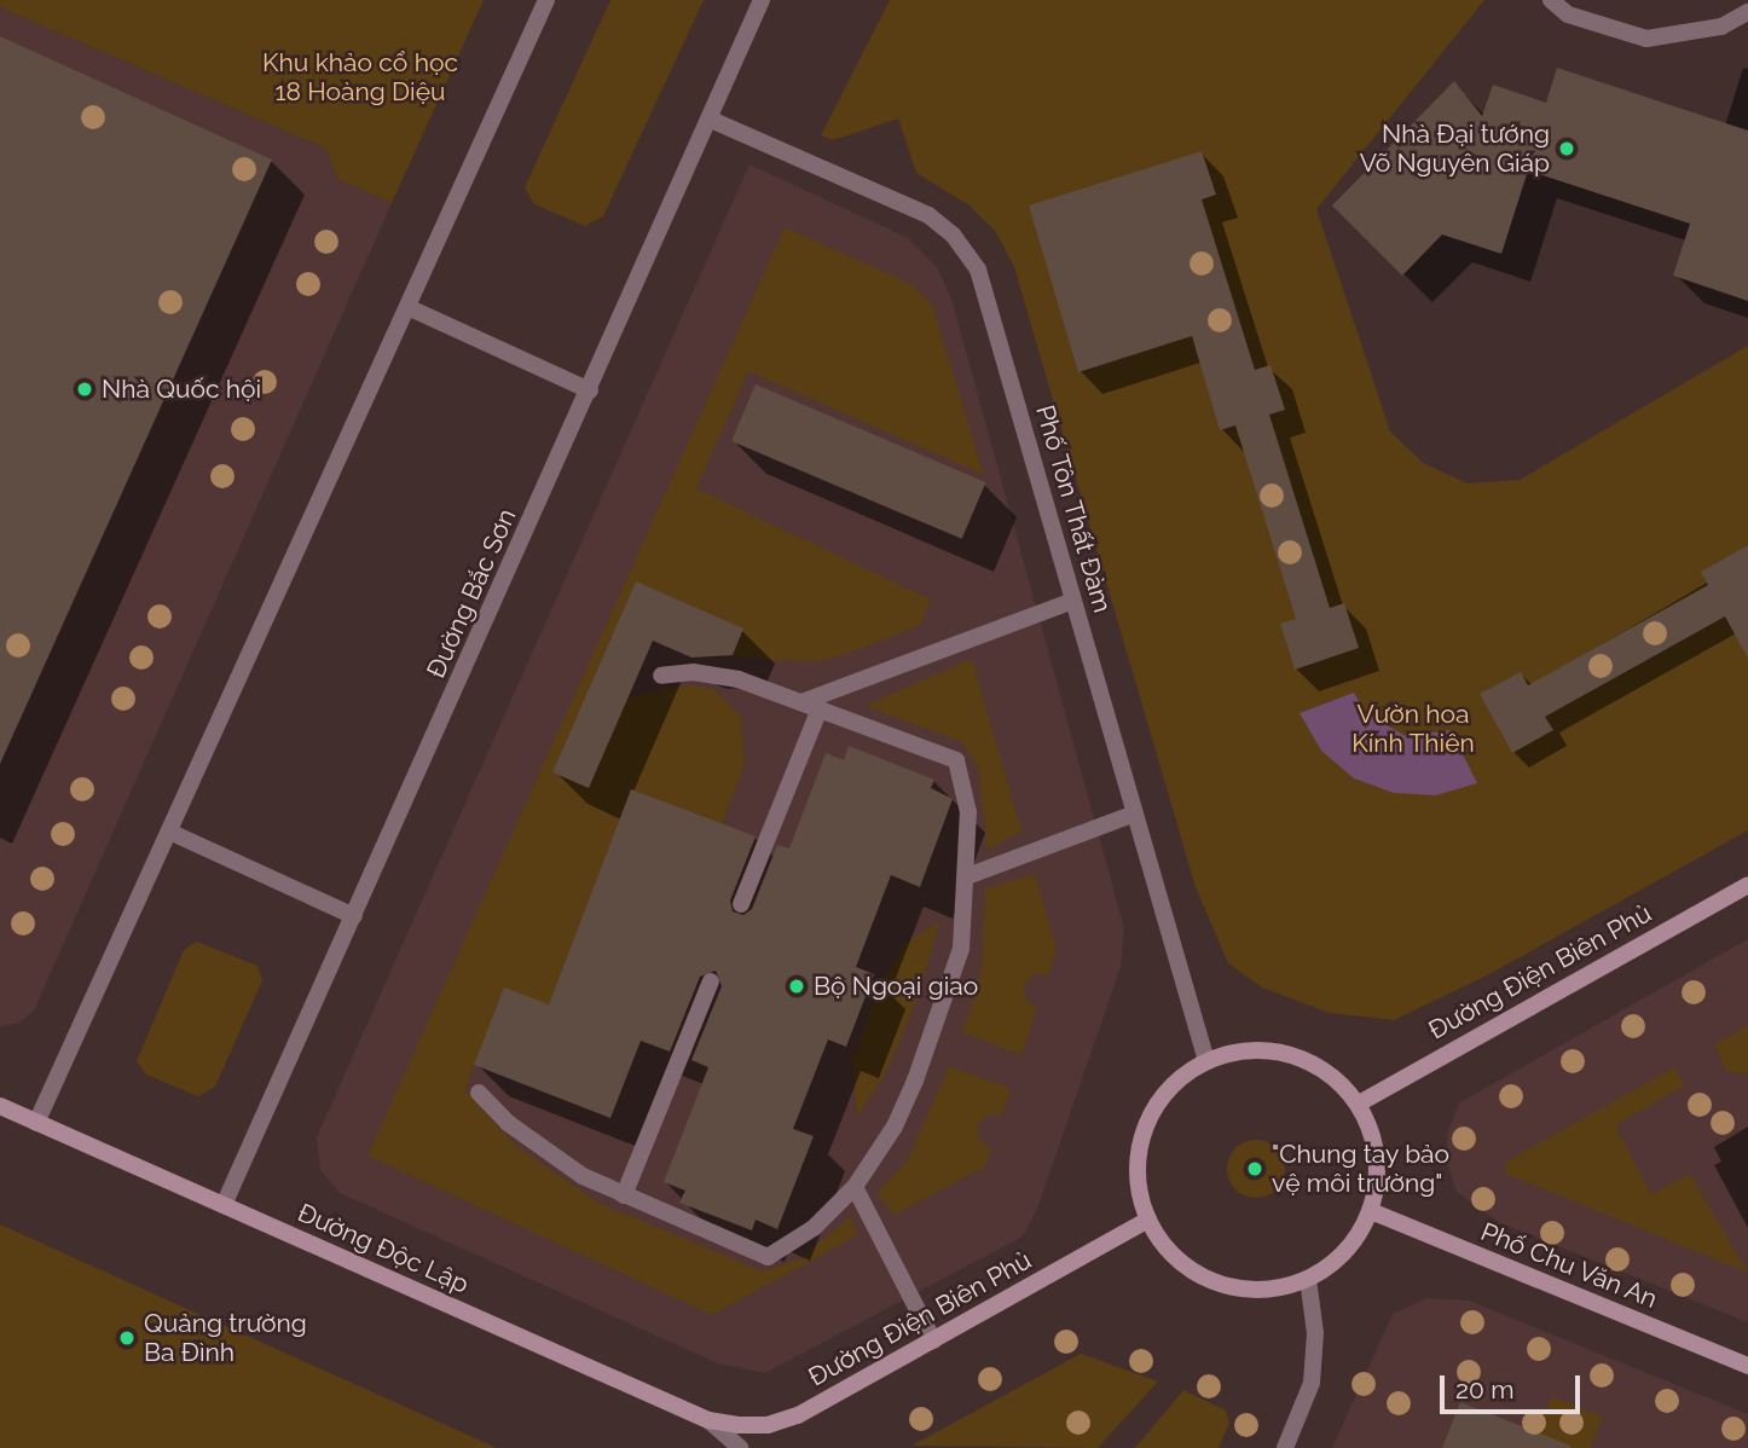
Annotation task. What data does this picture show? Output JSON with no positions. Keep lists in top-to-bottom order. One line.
{"streets":{"main road":["Đường Điện Biên Phủ","Đường Độc Lập","Phố Chu Văn An"],"street":["Phố Tôn Thất Đàm","Đường Bắc Sơn"]},"crossings":[["Phố Tôn Thất Đàm","Đường Bắc Sơn"],["Phố Tôn Thất Đàm","Đường Điện Biên Phủ"],["Phố Tôn Thất Đàm","Phố Chu Văn An"],["Đường Bắc Sơn","Đường Độc Lập"],["Đường Điện Biên Phủ","Đường Độc Lập"],["Đường Điện Biên Phủ","Phố Chu Văn An"]],"parks":["Khu khảo cổ học 18 Hoàng Diệu","Vườn hoa Kính Thiên"],"places":["Nhà Đại tướng Võ Nguyên Giáp","Nhà Quốc hội","Bộ Ngoại giao","\"Chung tay bảo vệ môi trường\"","Quảng trường Ba Đình"],"scale_bar":"20 m"}
